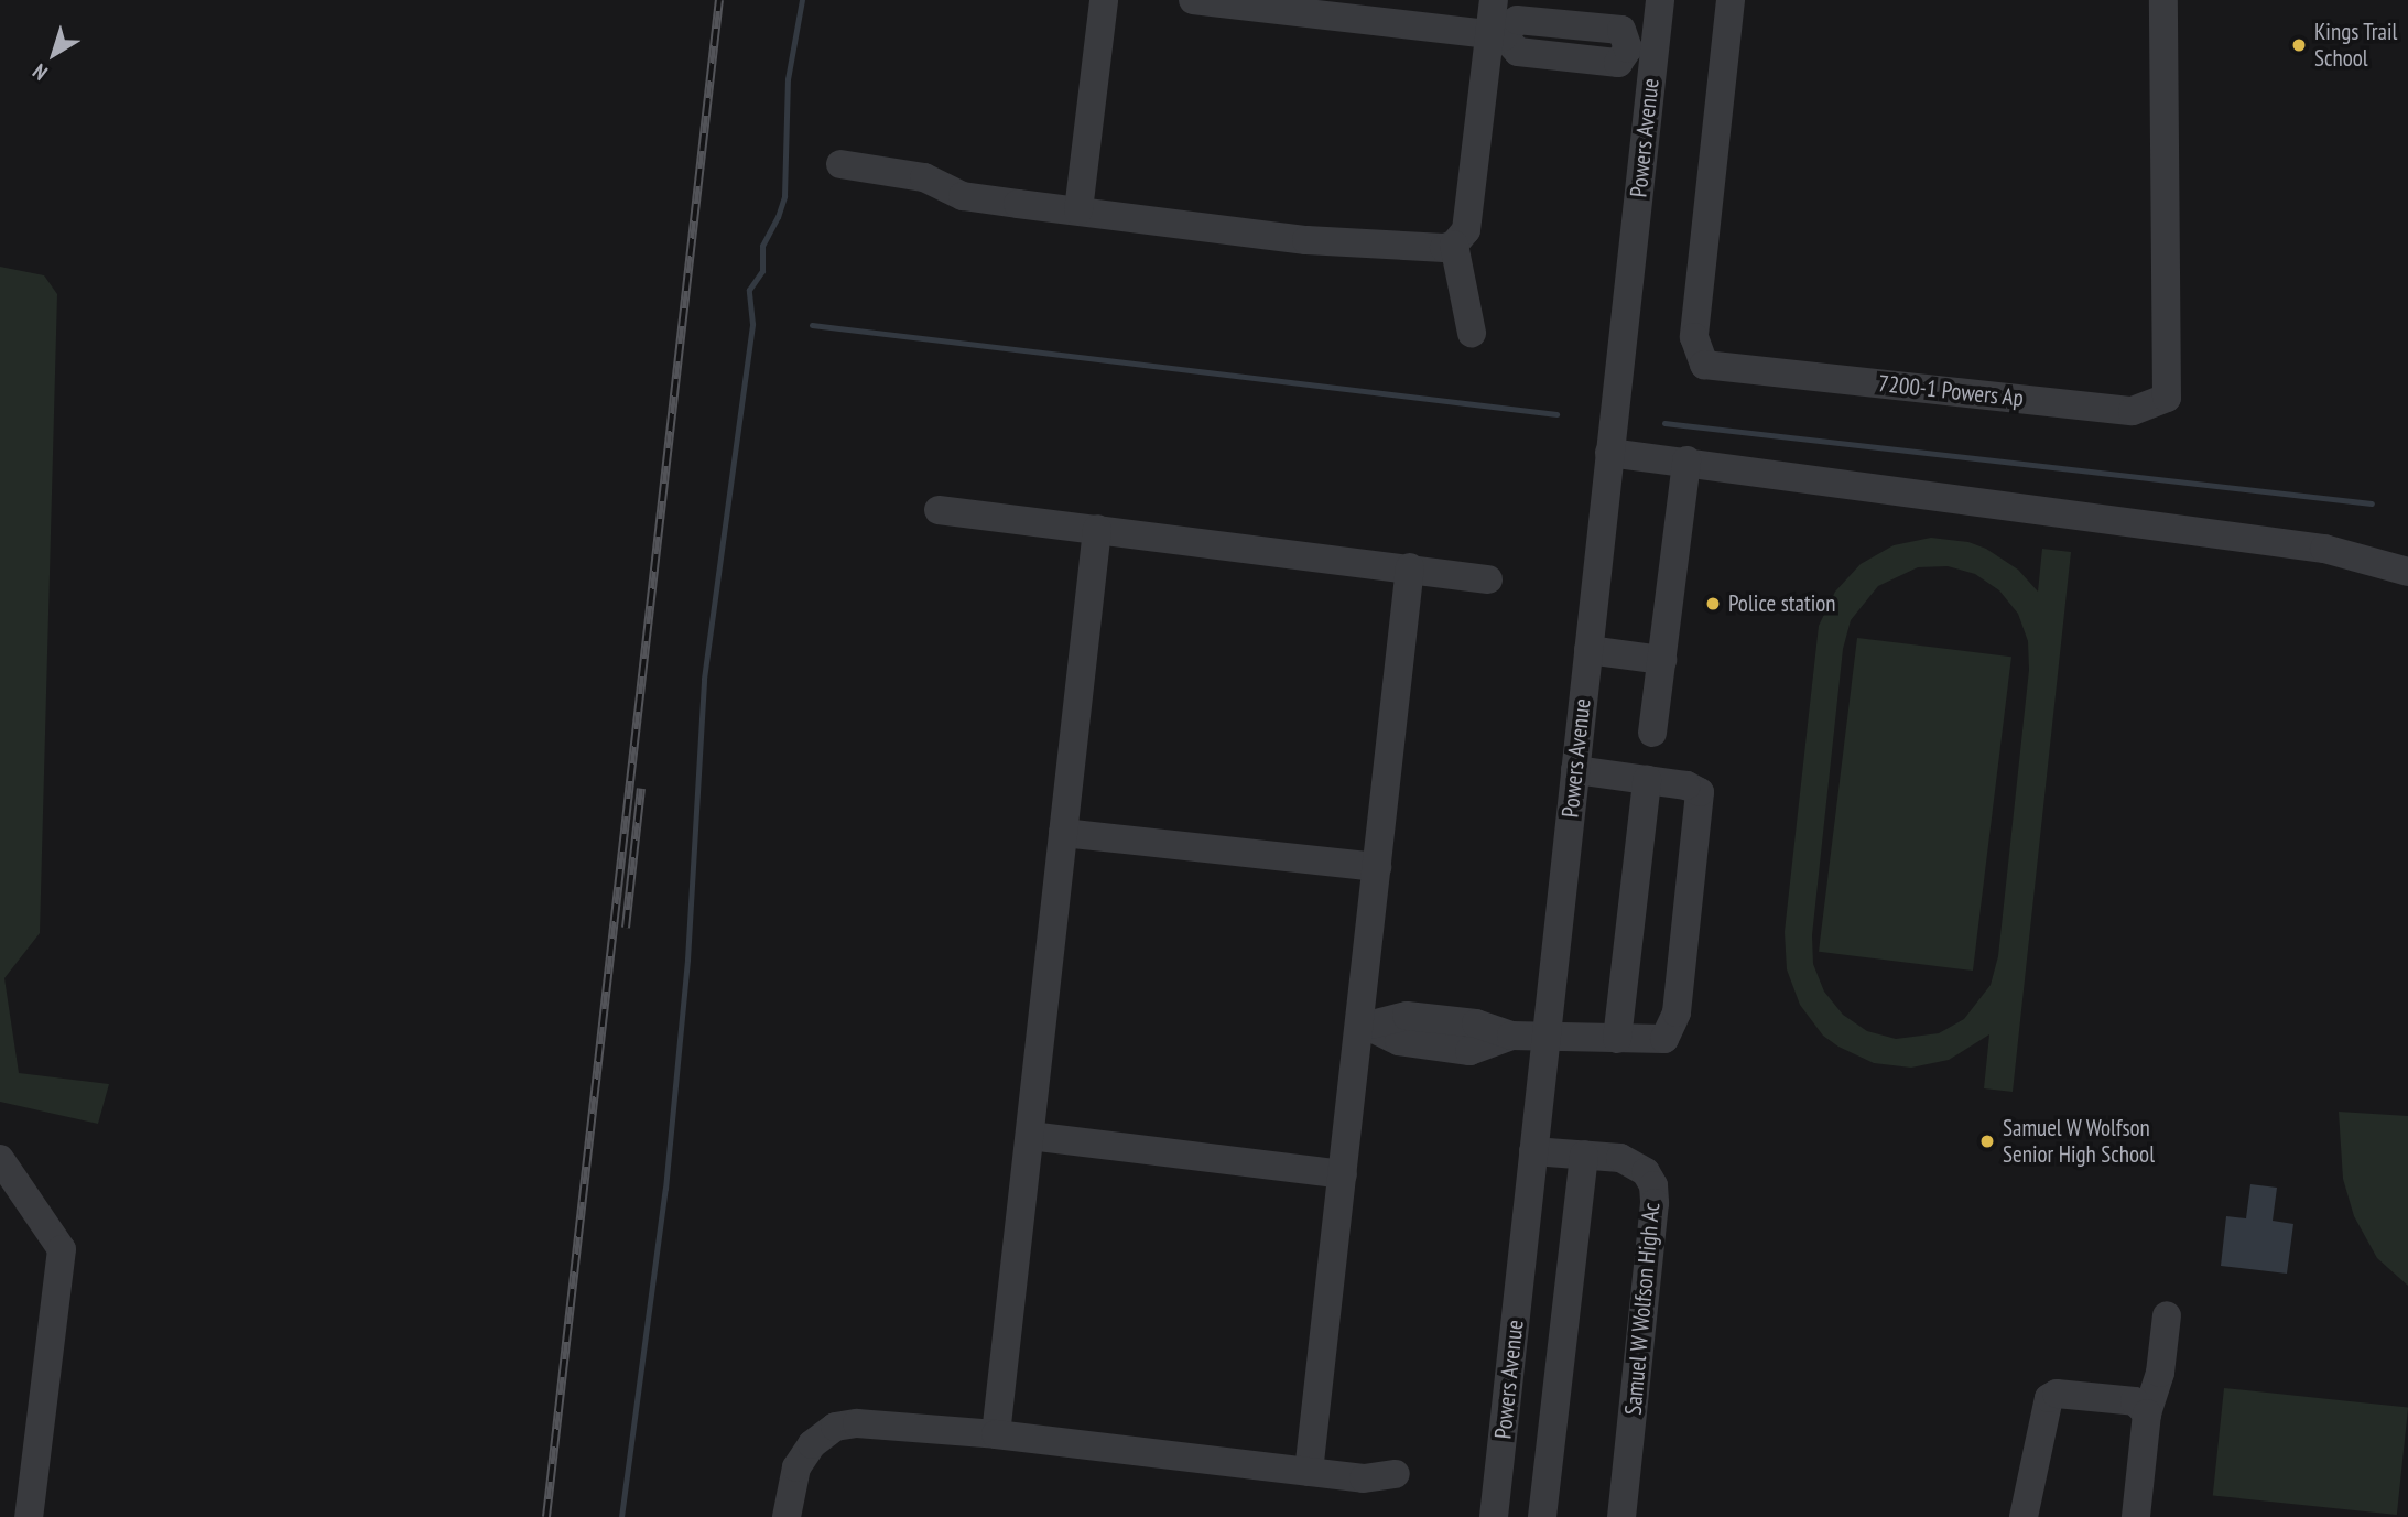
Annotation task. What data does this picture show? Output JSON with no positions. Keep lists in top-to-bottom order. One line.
{"streets":{"street":["Powers Avenue","7200-1 Powers Ap","Samuel W Wolfson High Ac"]},"crossings":[["Powers Avenue","Samuel W Wolfson High Ac"]],"places":["Kings Trail School","Police station","Samuel W Wolfson Senior High School"],"north":"bottom left"}
